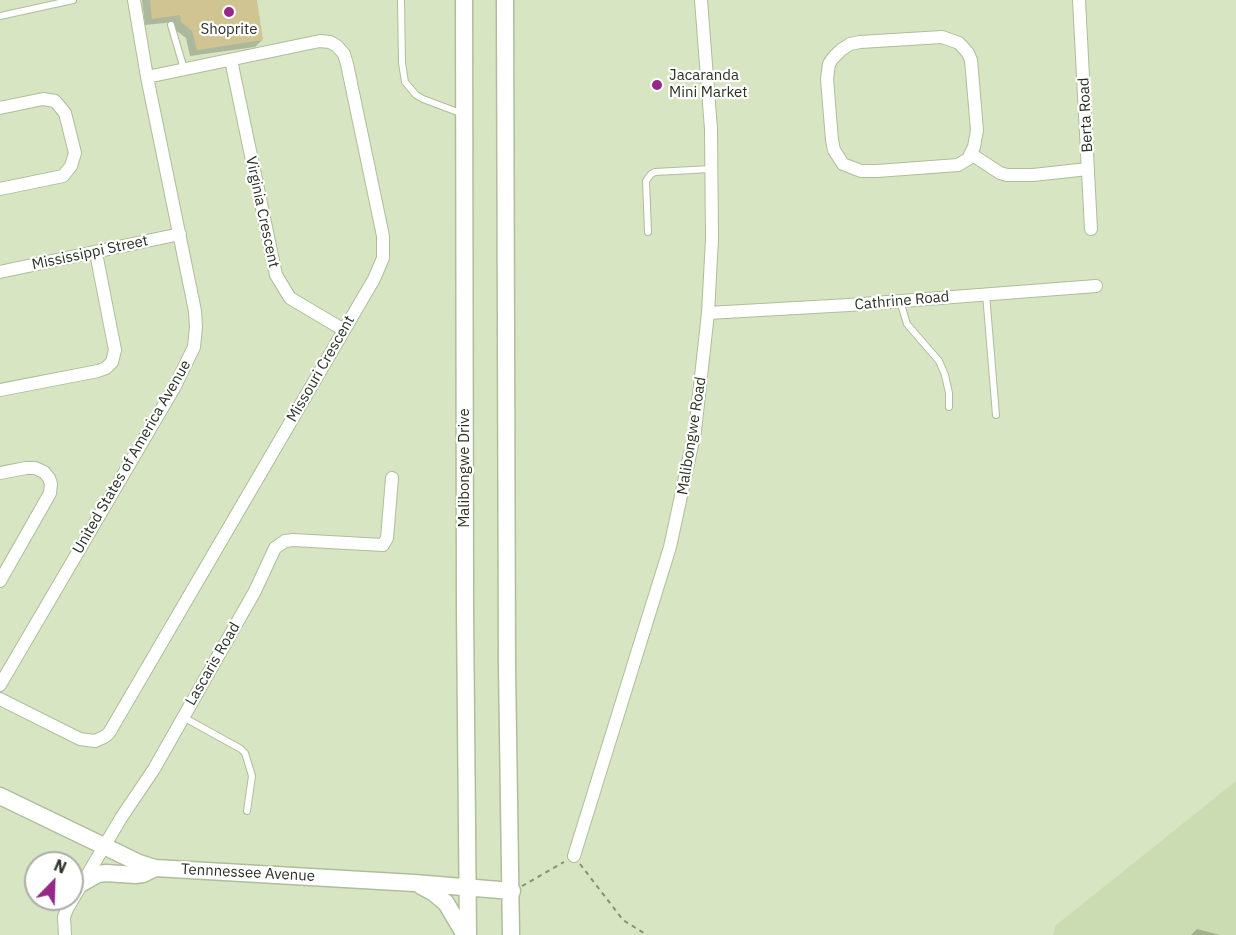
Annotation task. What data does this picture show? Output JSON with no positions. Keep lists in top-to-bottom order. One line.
{"streets":{"main road":["Malibongwe Drive","Tennnessee Avenue"],"street":["Berta Road","Virginia Crescent","Mississippi Street","Cathrine Road","Missouri Crescent","Malibongwe Road","United States of America Avenue","Lascaris Road"]},"crossings":[["Virginia Crescent","Missouri Crescent"],["Mississippi Street","United States of America Avenue"],["Cathrine Road","Malibongwe Road"],["Missouri Crescent","United States of America Avenue"],["Malibongwe Drive","Tennnessee Avenue"],["Lascaris Road","Tennnessee Avenue"]],"places":["Shoprite","Jacaranda Mini Market"],"north":"top right"}
